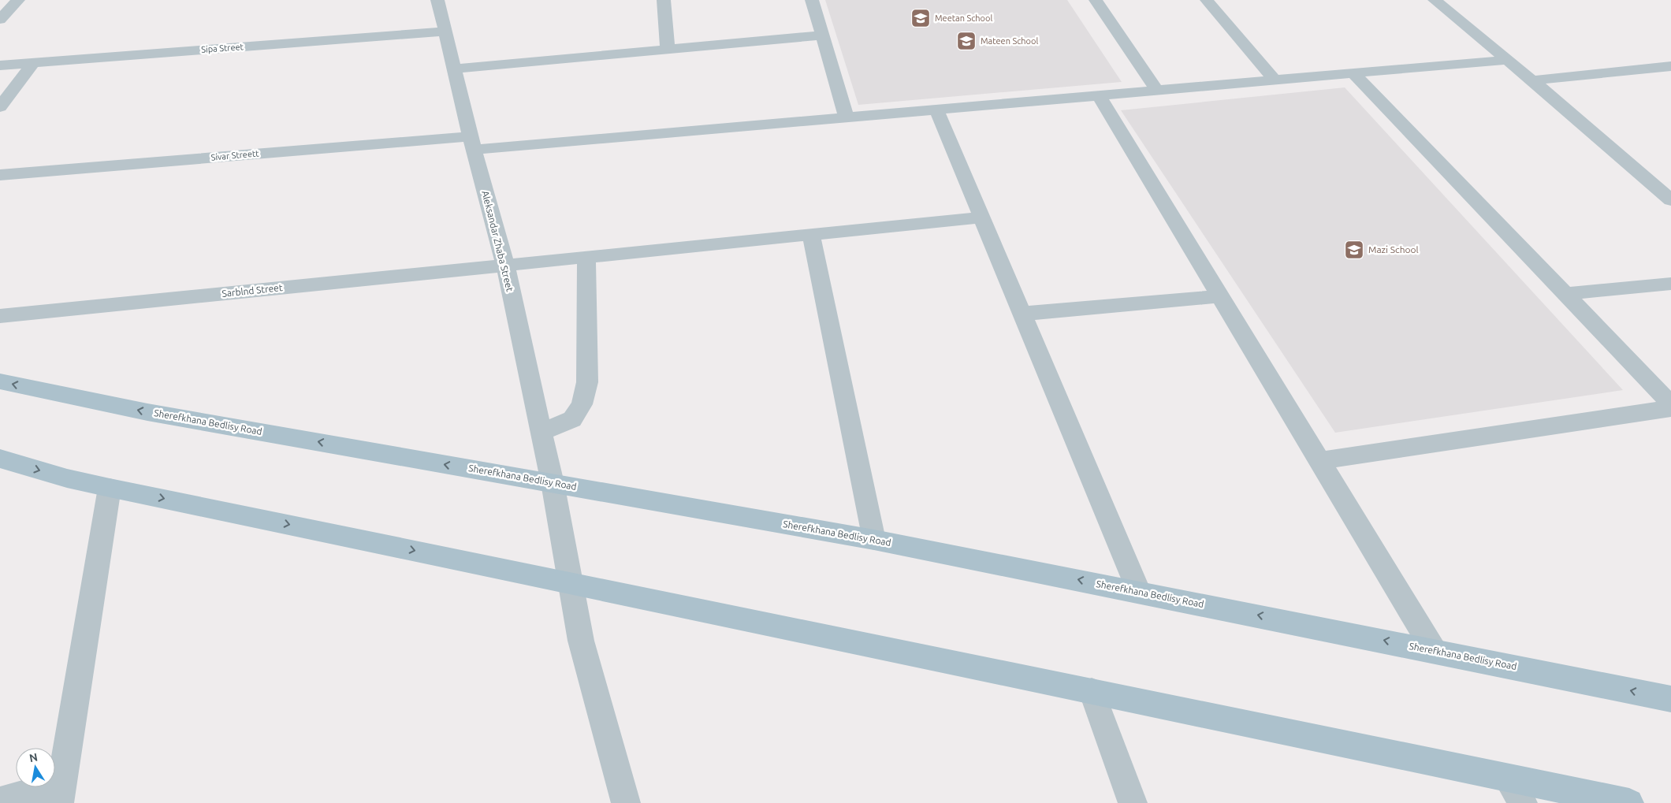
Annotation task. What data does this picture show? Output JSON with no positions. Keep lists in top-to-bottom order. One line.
{"streets":{"main road":["Sherefkhana Bedlisy Road"],"street":["Sipa Street","Sivar Streett","Aleksandar Zhaba Street","Sarblnd Street"]},"crossings":[["Sipa Street","Aleksandar Zhaba Street"],["Sivar Streett","Aleksandar Zhaba Street"],["Aleksandar Zhaba Street","Sarblnd Street"],["Aleksandar Zhaba Street","Sherefkhana Bedlisy Road"]],"places":{"school or university":["Meetan School","Mateen School","Mazi School"]},"north":"top"}
